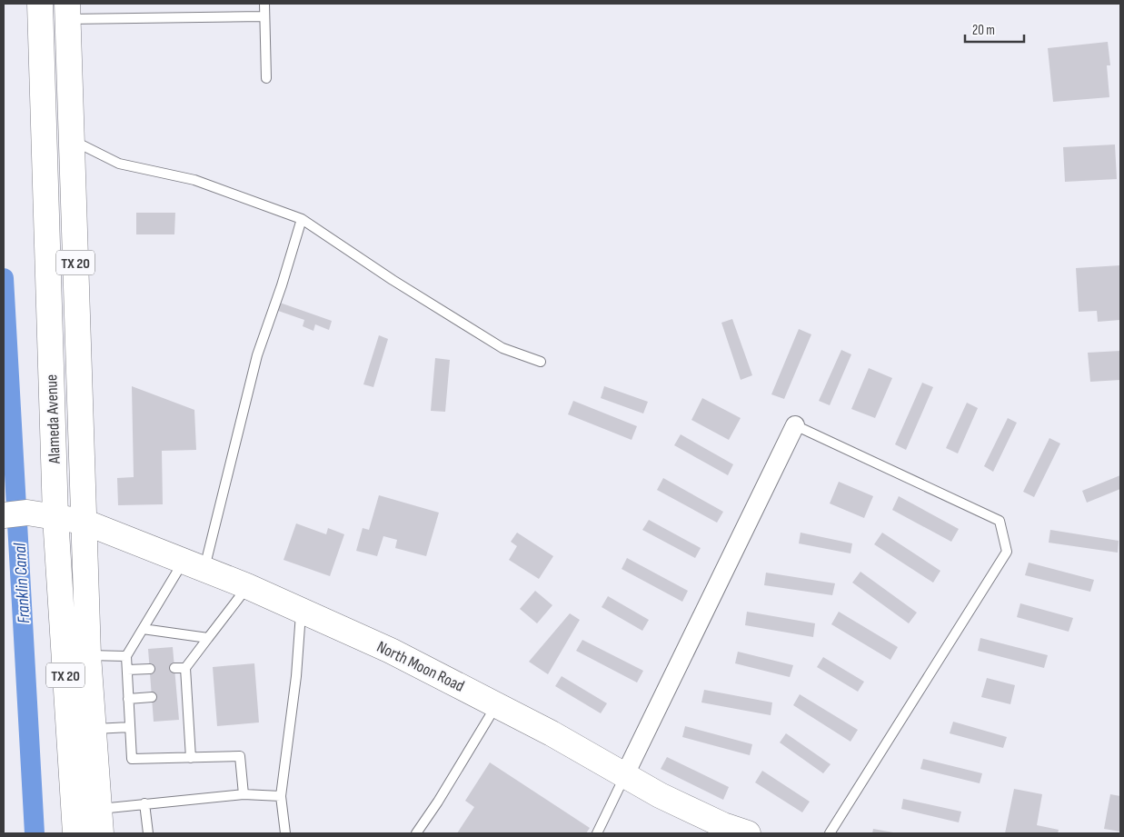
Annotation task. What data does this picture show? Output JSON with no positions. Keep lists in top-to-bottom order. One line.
{"streets":{"main road":["TX 20","Alameda Avenue","North Moon Road"]},"crossings":[["Alameda Avenue","North Moon Road"]],"water":["Franklin Canal"],"scale_bar":"20 m"}
